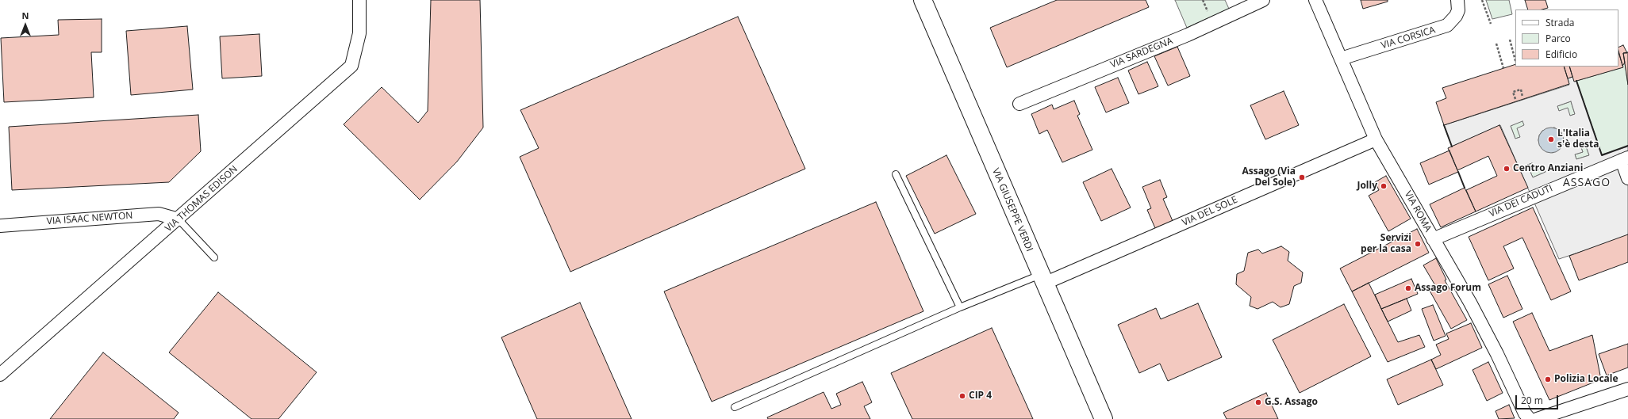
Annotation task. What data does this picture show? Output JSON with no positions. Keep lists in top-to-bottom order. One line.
{"streets":{"main road":["VIA GIUSEPPE VERDI"],"street":["VIA CORSICA","VIA SARDEGNA","VIA THOMAS EDISON","VIA DEI CADUTI","VIA DEL SOLE","VIA ROMA","VIA ISAAC NEWTON"]},"crossings":[["VIA CORSICA","VIA ROMA"],["VIA THOMAS EDISON","VIA ISAAC NEWTON"],["VIA DEI CADUTI","VIA ROMA"],["VIA GIUSEPPE VERDI","VIA DEL SOLE"],["VIA DEL SOLE","VIA ROMA"]],"districts":["ASSAGO"],"places":["L'Italia s'è desta","Centro Anziani","Assago (Via Del Sole)","Jolly","Servizi per la casa","Assago Forum","Polizia Locale","CIP 4","G.S. Assago"],"legend":["Strada","Parco","Edificio"],"scale_bar":"20 m","north":"top"}
